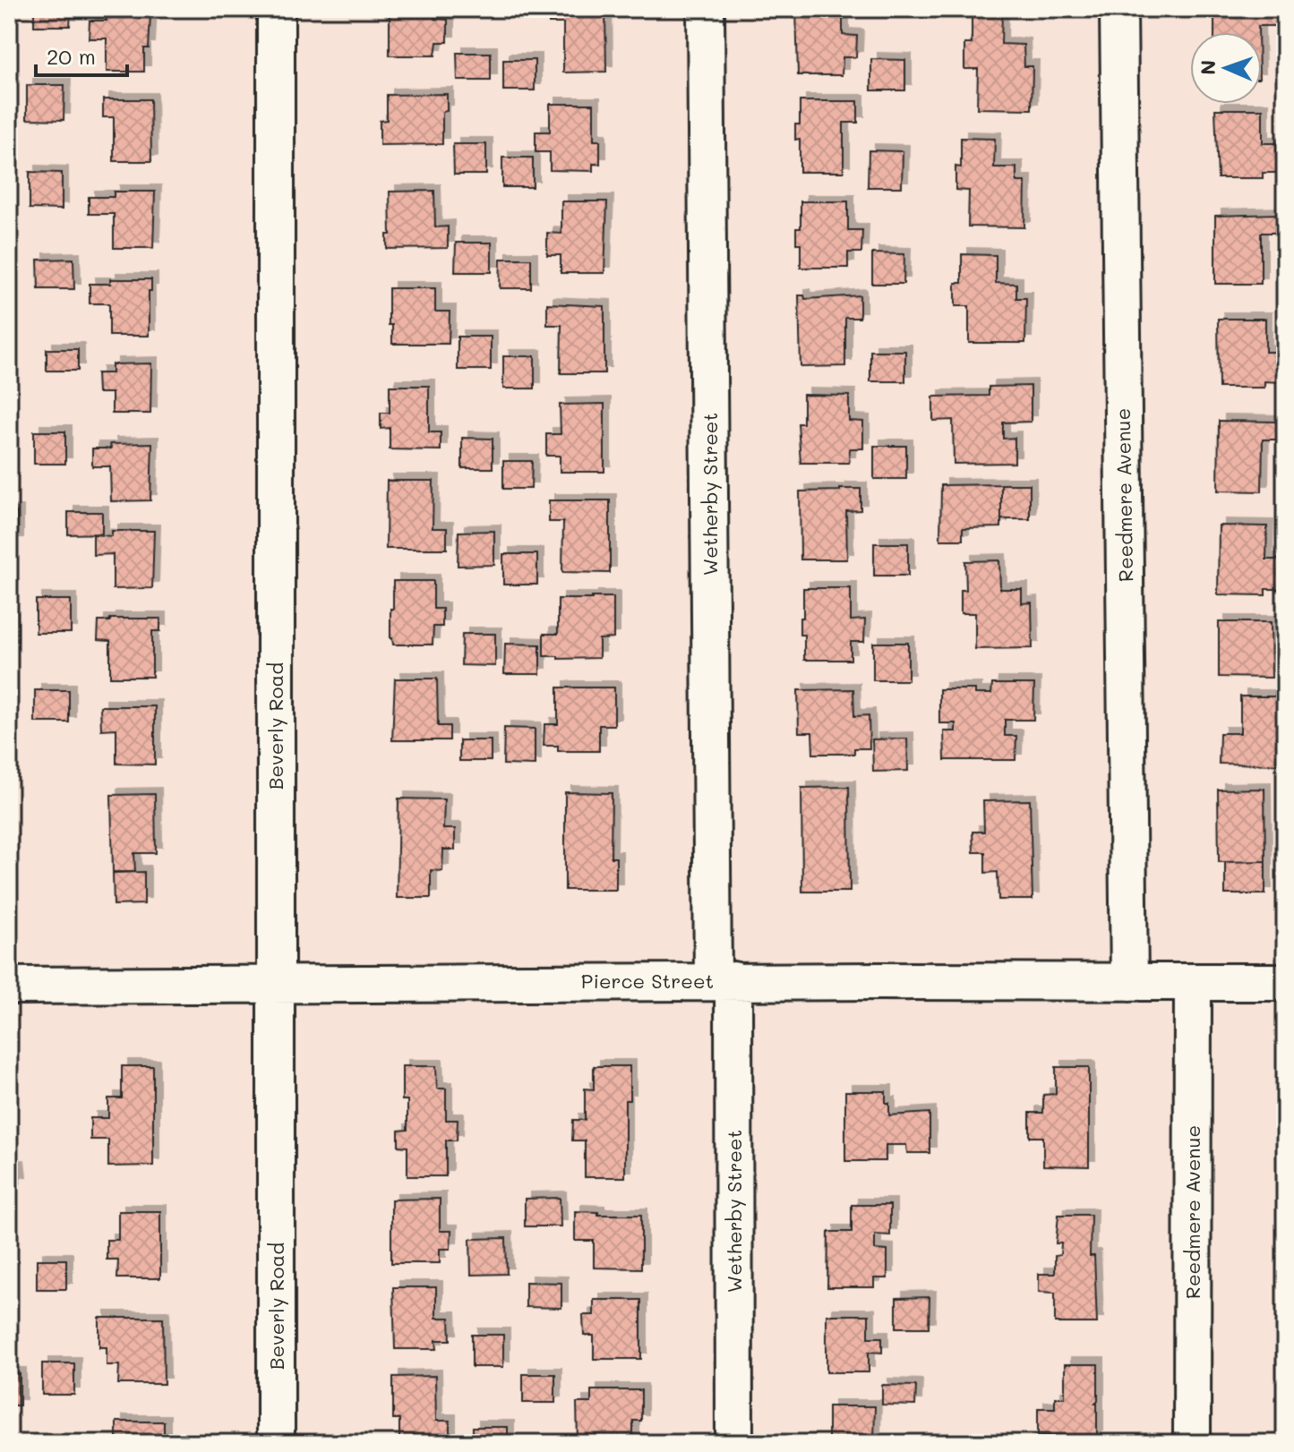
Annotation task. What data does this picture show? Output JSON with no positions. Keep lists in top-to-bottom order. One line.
{"streets":{"street":["Wetherby Street","Reedmere Avenue","Beverly Road","Pierce Street"]},"crossings":[["Wetherby Street","Pierce Street"],["Reedmere Avenue","Pierce Street"],["Beverly Road","Pierce Street"]],"scale_bar":"20 m","north":"left"}
